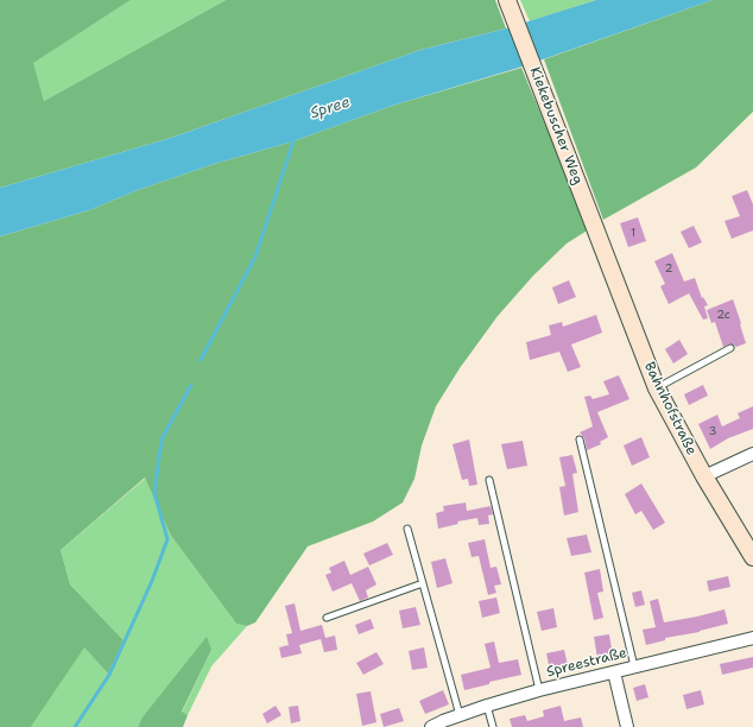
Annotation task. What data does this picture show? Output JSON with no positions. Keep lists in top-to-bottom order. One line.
{"streets":{"main road":["Kiekebuscher Weg","Bahnhofstraße"],"street":["Spreestraße"]},"crossings":[["Kiekebuscher Weg","Bahnhofstraße"]],"water":["Spree"],"house_numbers":["1","2","2c","3"]}
